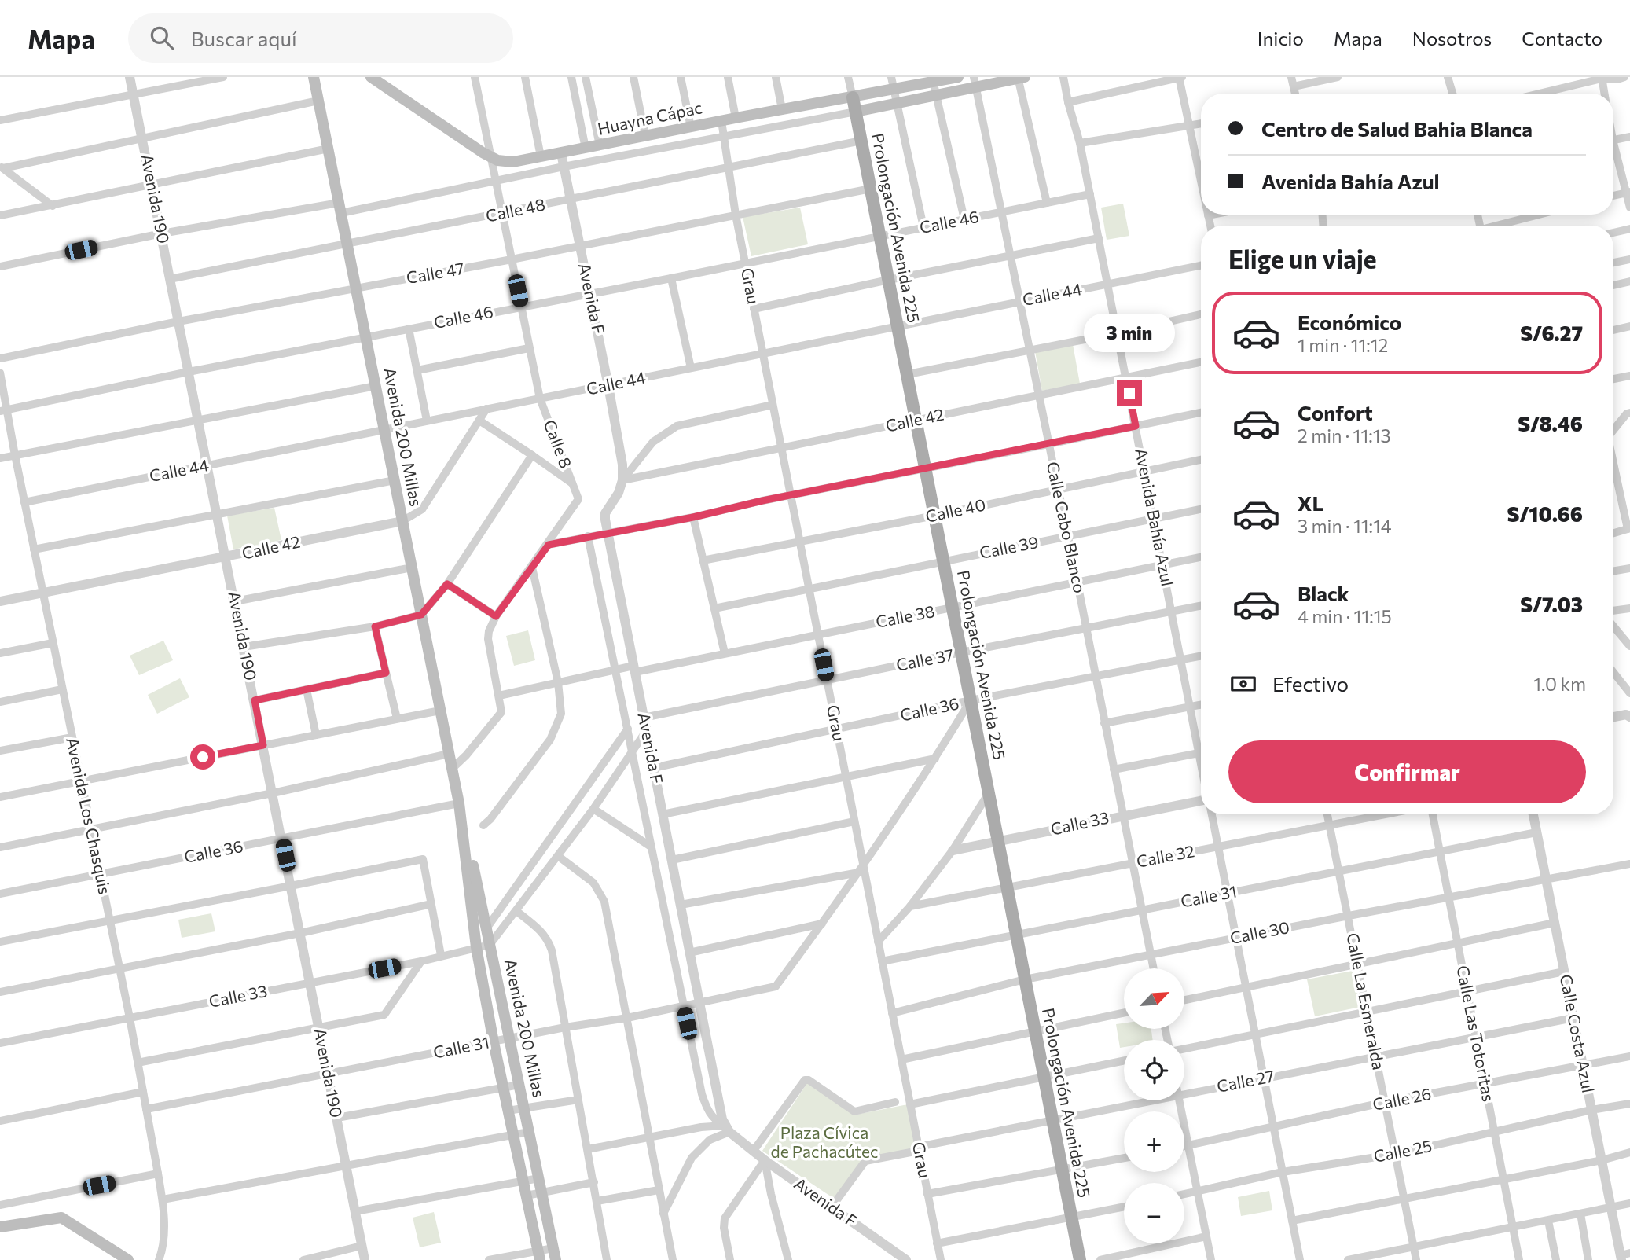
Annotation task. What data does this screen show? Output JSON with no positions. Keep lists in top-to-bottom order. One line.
{"streets":{"main road":["Huayna Cápac","Prolongación Avenida 225","Avenida 200 Millas"],"street":["Avenida 190","Calle 48","Calle 46","Calle 47","Grau","Calle 44","Avenida F","Calle 42","Calle 8","Calle 40","Avenida Bahía Azul","Calle Cabo Blanco","Calle 39","Calle 38","Calle 37","Calle 36","Avenida Los Chasquis","Calle 33","Calle 32","Calle 31","Calle 30","Calle La Esmeralda","Calle Las Totoritas","Calle Costa Azul","Calle 27","Calle 26","Calle 25"]},"crossings":[["Huayna Cápac","Avenida 190"],["Huayna Cápac","Prolongación Avenida 225"],["Huayna Cápac","Grau"],["Huayna Cápac","Avenida F"],["Huayna Cápac","Avenida 200 Millas"],["Huayna Cápac","Calle 8"],["Huayna Cápac","Calle Cabo Blanco"],["Avenida 190","Calle 48"],["Avenida 190","Calle 46"],["Avenida 190","Calle 47"],["Avenida 190","Calle 44"],["Avenida 190","Calle 42"],["Avenida 190","Calle 36"],["Avenida 190","Calle 33"],["Avenida 190","Calle 31"],["Calle 48","Prolongación Avenida 225"],["Calle 48","Grau"],["Calle 48","Avenida F"],["Calle 48","Avenida 200 Millas"],["Calle 48","Calle 8"],["Calle 46","Prolongación Avenida 225"],["Calle 46","Grau"],["Calle 46","Avenida F"],["Calle 46","Avenida 200 Millas"],["Calle 46","Calle 8"],["Calle 46","Avenida Bahía Azul"],["Calle 46","Calle Cabo Blanco"],["Calle 46","Avenida Los Chasquis"],["Prolongación Avenida 225","Calle 47"],["Prolongación Avenida 225","Calle 44"],["Prolongación Avenida 225","Calle 42"],["Prolongación Avenida 225","Calle 40"],["Prolongación Avenida 225","Calle 39"],["Prolongación Avenida 225","Calle 38"],["Prolongación Avenida 225","Calle 37"],["Prolongación Avenida 225","Calle 36"],["Prolongación Avenida 225","Calle 33"],["Prolongación Avenida 225","Calle 32"],["Prolongación Avenida 225","Calle 31"],["Prolongación Avenida 225","Calle 30"],["Prolongación Avenida 225","Calle 27"],["Calle 47","Grau"],["Calle 47","Avenida F"],["Calle 47","Avenida 200 Millas"],["Calle 47","Calle 8"],["Grau","Calle 44"],["Grau","Calle 42"],["Grau","Calle 40"],["Grau","Calle 39"],["Grau","Calle 38"],["Grau","Calle 37"],["Grau","Calle 36"],["Grau","Calle 31"],["Grau","Calle 30"],["Grau","Calle 27"],["Calle 44","Avenida F"],["Calle 44","Calle 42"],["Calle 44","Avenida 200 Millas"],["Calle 44","Calle 8"],["Calle 44","Avenida Bahía Azul"],["Calle 44","Calle Cabo Blanco"],["Calle 44","Avenida Los Chasquis"],["Avenida F","Calle 42"],["Avenida F","Calle 38"],["Avenida F","Calle 37"],["Avenida F","Calle 36"],["Avenida F","Calle 31"],["Avenida F","Calle 27"],["Calle 42","Avenida 200 Millas"],["Calle 42","Avenida Bahía Azul"],["Calle 42","Calle Cabo Blanco"],["Calle 42","Avenida Los Chasquis"],["Avenida 200 Millas","Calle 8"],["Avenida 200 Millas","Calle 36"],["Avenida 200 Millas","Calle 33"],["Avenida 200 Millas","Calle 31"],["Calle 8","Calle 38"],["Calle 40","Avenida Bahía Azul"],["Calle 40","Calle Cabo Blanco"],["Avenida Bahía Azul","Calle 39"],["Avenida Bahía Azul","Calle 38"],["Avenida Bahía Azul","Calle 37"],["Avenida Bahía Azul","Calle 36"],["Calle Cabo Blanco","Calle 39"],["Calle Cabo Blanco","Calle 38"],["Calle Cabo Blanco","Calle 37"],["Calle Cabo Blanco","Calle 36"],["Calle Cabo Blanco","Calle 33"],["Calle Cabo Blanco","Calle 32"],["Calle Cabo Blanco","Calle 31"],["Calle Cabo Blanco","Calle 30"],["Calle 36","Avenida Los Chasquis"],["Avenida Los Chasquis","Calle 33"],["Avenida Los Chasquis","Calle 31"],["Calle 32","Calle La Esmeralda"],["Calle 31","Calle La Esmeralda"],["Calle 31","Calle Las Totoritas"],["Calle 31","Calle Costa Azul"],["Calle 30","Calle La Esmeralda"],["Calle 30","Calle Las Totoritas"],["Calle 30","Calle Costa Azul"],["Calle La Esmeralda","Calle 27"],["Calle La Esmeralda","Calle 26"],["Calle La Esmeralda","Calle 25"],["Calle Las Totoritas","Calle 27"],["Calle Las Totoritas","Calle 26"],["Calle Las Totoritas","Calle 25"],["Calle Costa Azul","Calle 27"],["Calle Costa Azul","Calle 26"],["Calle Costa Azul","Calle 25"]],"parks":["Plaza Cívica de Pachacútec"],"north":"top right","page":{"header":"Mapa","search":"Buscar aquí","nav":["Inicio","Mapa","Nosotros","Contacto"],"banner":["Centro de Salud Bahia Blanca","Avenida Bahía Azul"],"heading":"Elige un viaje","list":[{"name":"Económico","note":"1 min · 11:12","value":"S/6.27"},{"name":"Confort","note":"2 min · 11:13","value":"S/8.46"},{"name":"XL","note":"3 min · 11:14","value":"S/10.66"},{"name":"Black","note":"4 min · 11:15","value":"S/7.03"}],"bubble":"3 min","pay":["Efectivo","1.0 km"],"buttons":"Confirmar","map_buttons":["+","−"]}}
